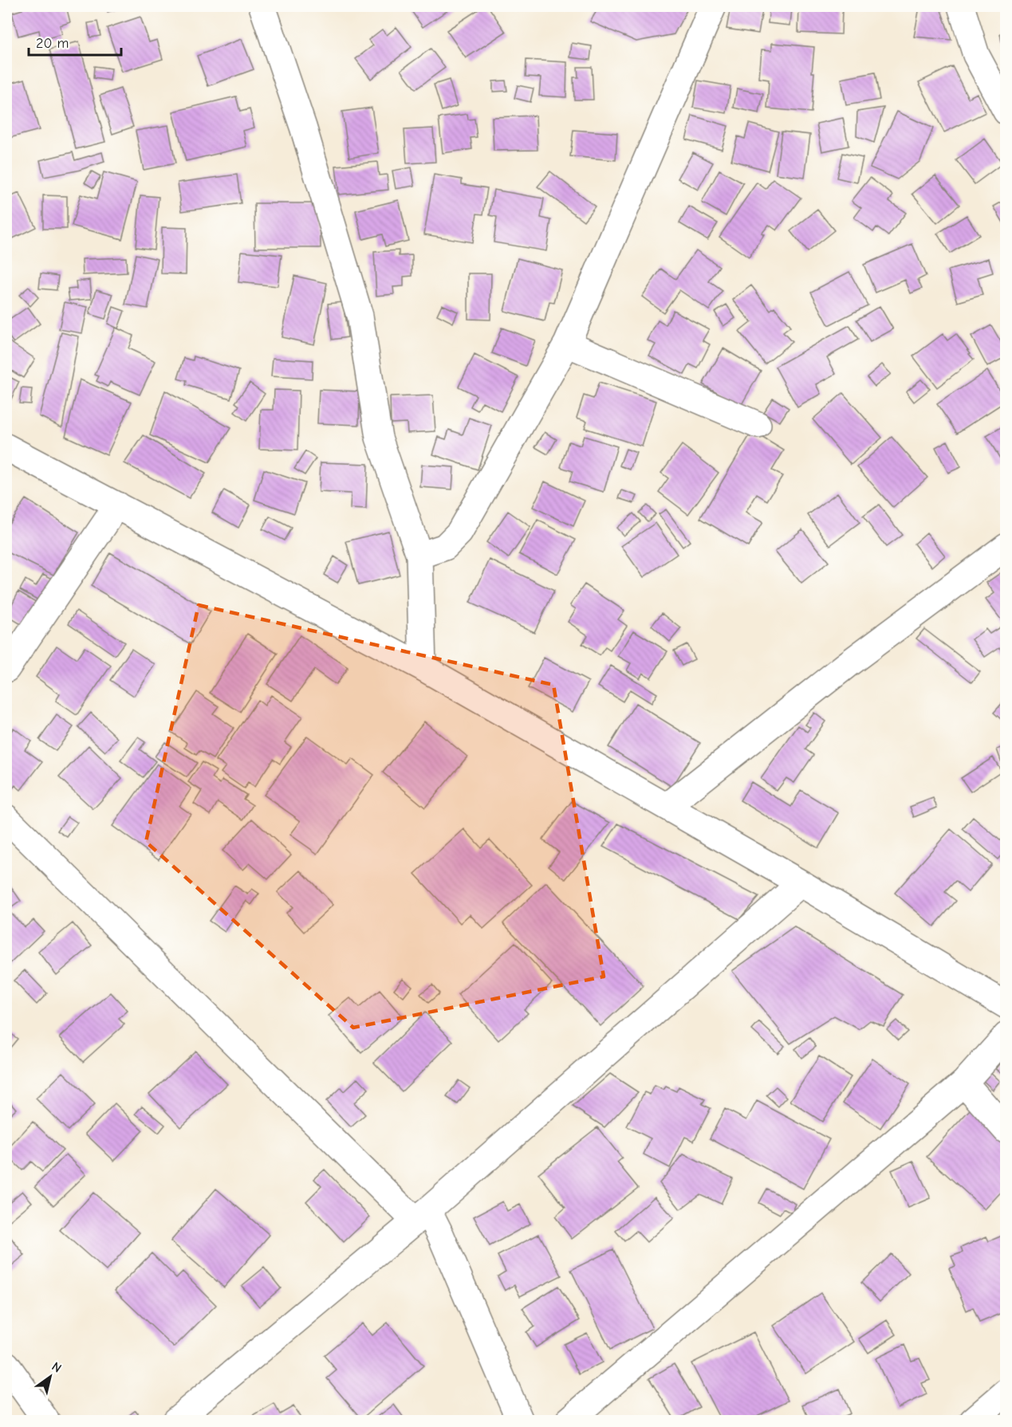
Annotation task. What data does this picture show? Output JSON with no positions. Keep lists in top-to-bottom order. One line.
{"scale_bar":"20 m","north":"top right"}
